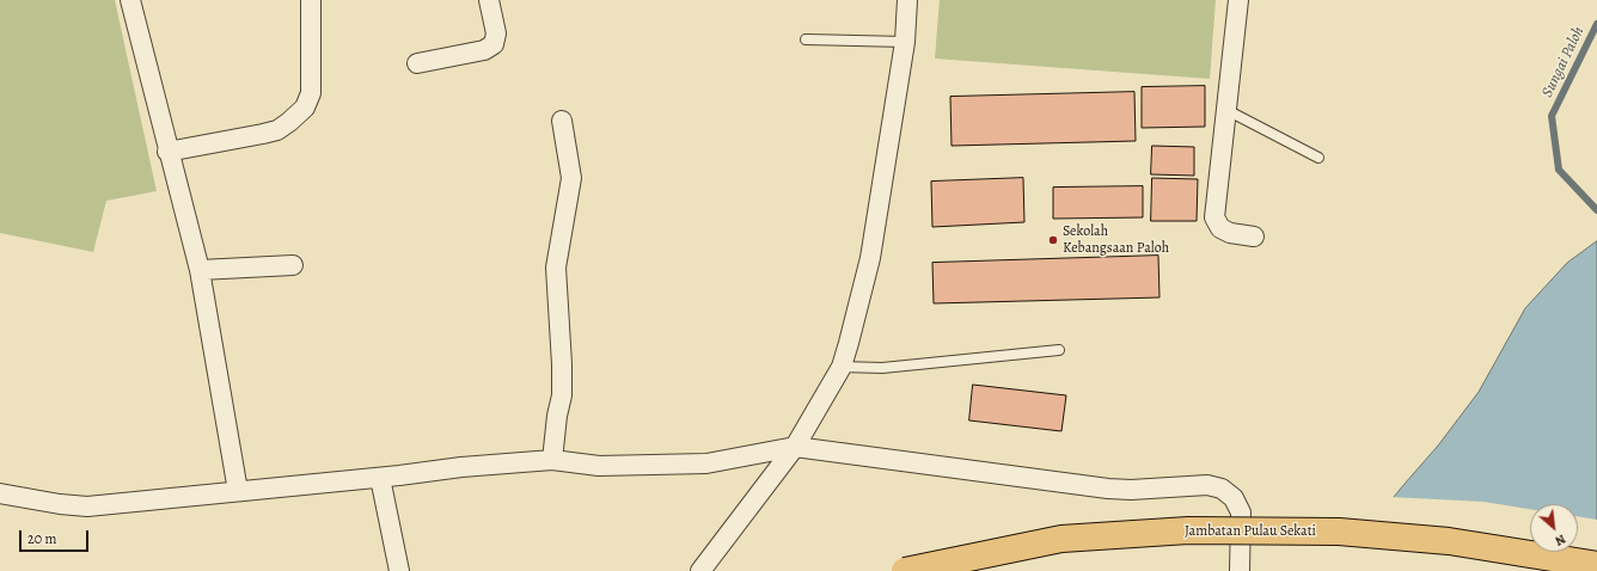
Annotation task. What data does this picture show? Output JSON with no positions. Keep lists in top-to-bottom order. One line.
{"streets":{"main road":["Jambatan Pulau Sekati"]},"water":["Sungai Paloh"],"places":["Sekolah Kebangsaan Paloh"],"scale_bar":"20 m","north":"bottom right"}
